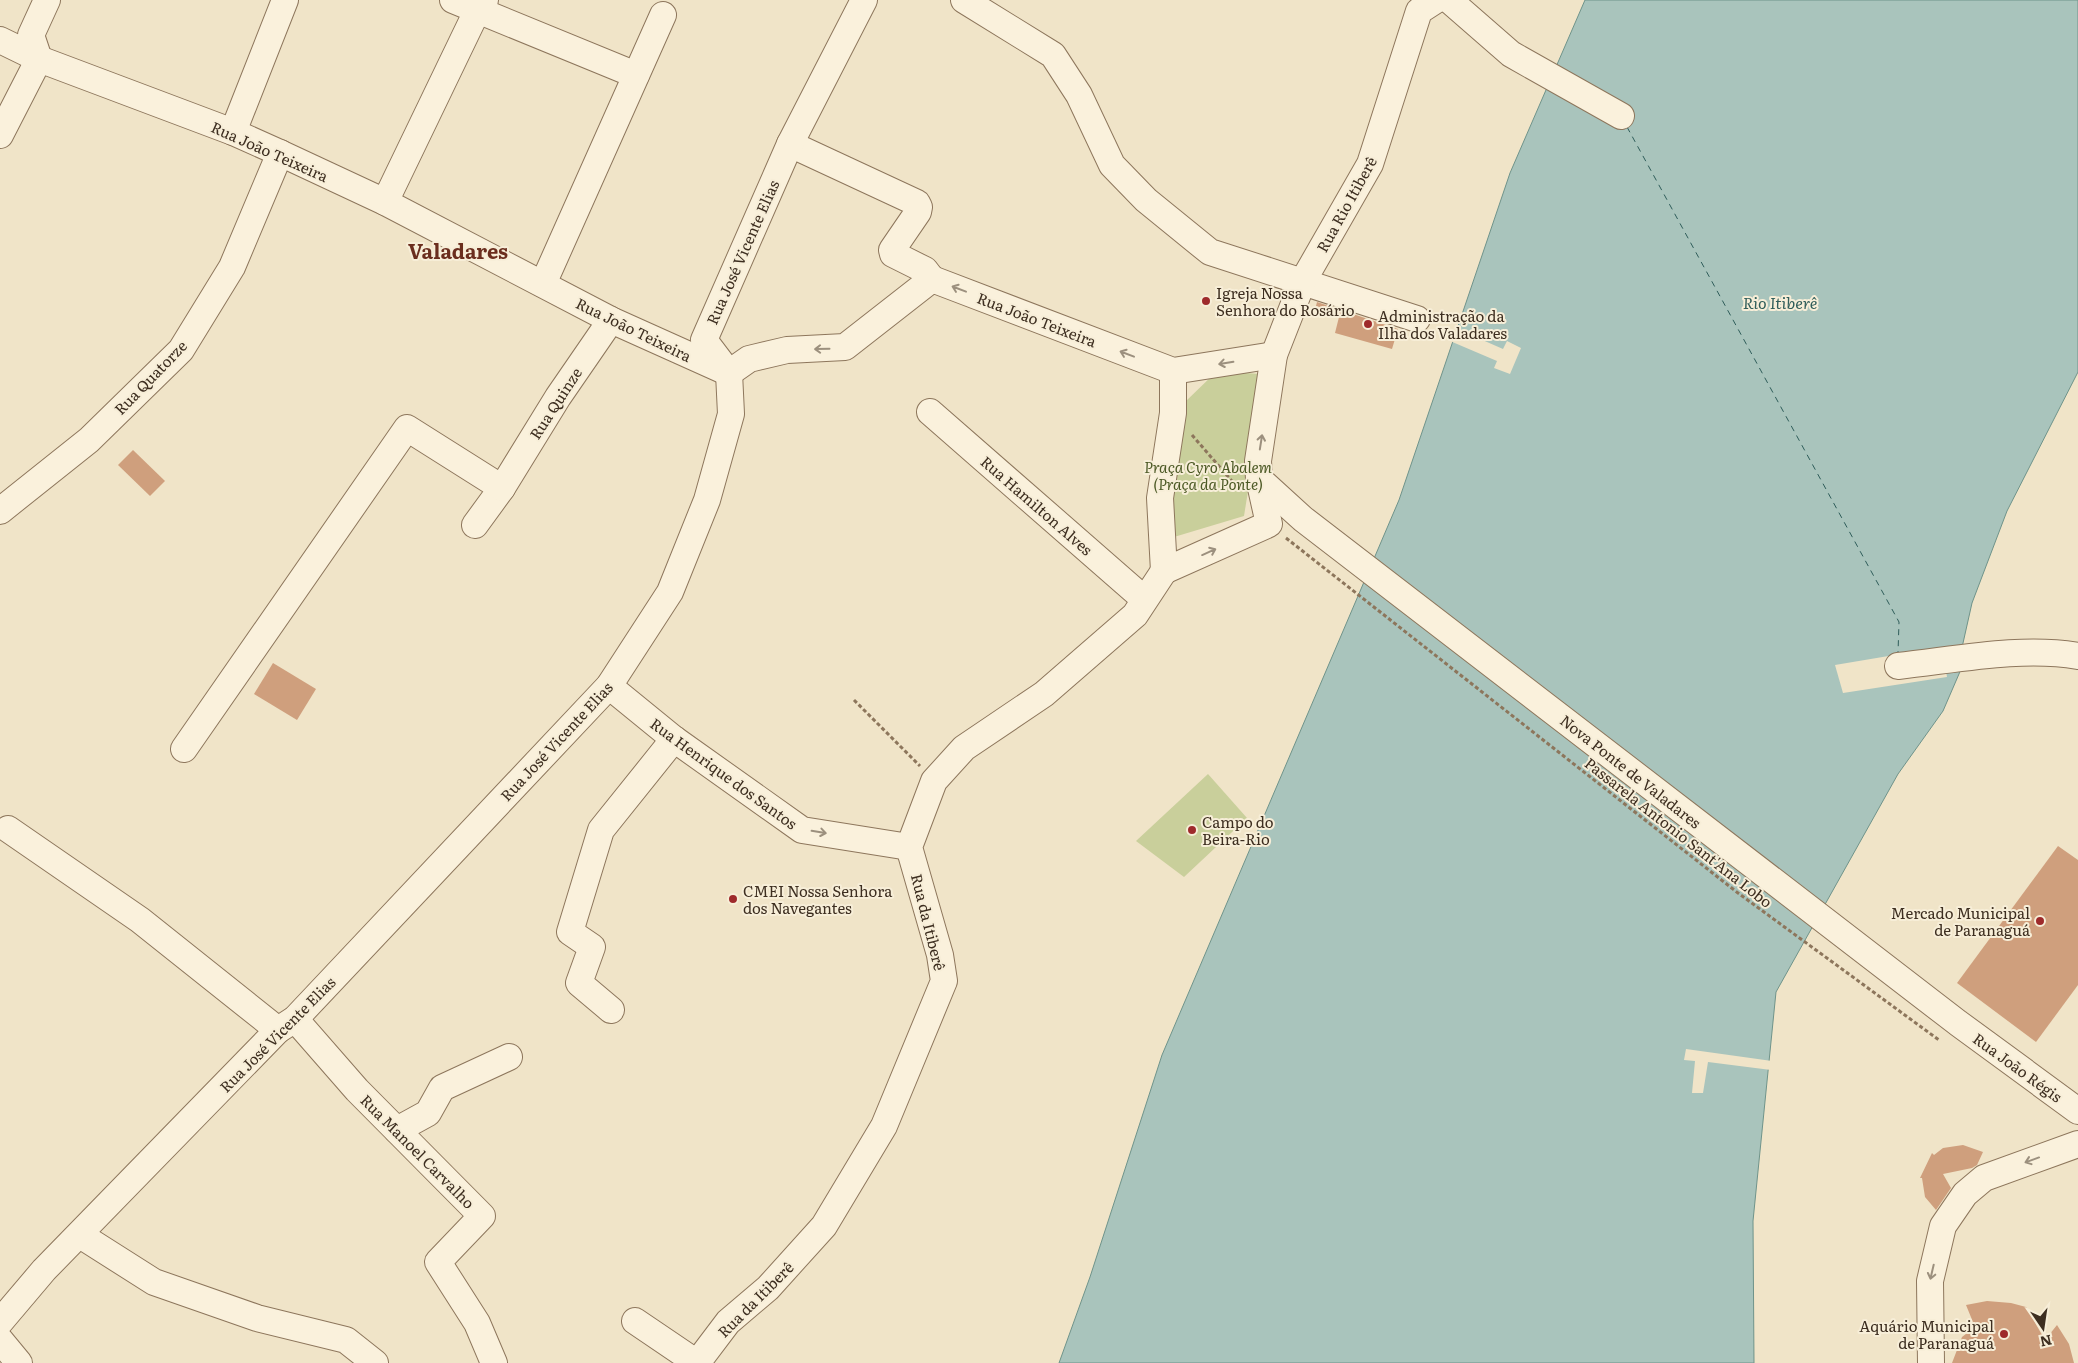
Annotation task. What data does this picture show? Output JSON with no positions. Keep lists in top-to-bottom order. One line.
{"streets":{"street":["Rua João Teixeira","Rua Rio Itiberê","Rua José Vicente Elias","Rua Quatorze","Rua Quinze","Rua Hamilton Alves","Nova Ponte de Valadares","Rua Henrique dos Santos","Rua da Itiberê","Rua João Régis","Rua Manoel Carvalho"],"path":["Passarela Antonio Sant'Ana Lobo"]},"crossings":[["Rua João Teixeira","Rua Rio Itiberê"],["Rua João Teixeira","Rua José Vicente Elias"],["Rua João Teixeira","Rua Quatorze"],["Rua João Teixeira","Rua Quinze"],["Rua Rio Itiberê","Nova Ponte de Valadares"],["Rua José Vicente Elias","Rua Henrique dos Santos"],["Rua José Vicente Elias","Rua Manoel Carvalho"],["Nova Ponte de Valadares","Passarela Antonio Sant'Ana Lobo"],["Nova Ponte de Valadares","Rua João Régis"],["Rua Henrique dos Santos","Rua da Itiberê"],["Passarela Antonio Sant'Ana Lobo","Rua João Régis"]],"one_way":["Rua Rio Itiberê","Rua Henrique dos Santos"],"districts":["Valadares"],"water":["Rio Itiberê"],"parks":["Praça Cyro Abalem (Praça da Ponte)"],"places":["Igreja Nossa Senhora do Rosário","Administração da Ilha dos Valadares","Campo do Beira-Rio","CMEI Nossa Senhora dos Navegantes","Mercado Municipal de Paranaguá","Aquário Municipal de Paranaguá"],"north":"bottom"}
